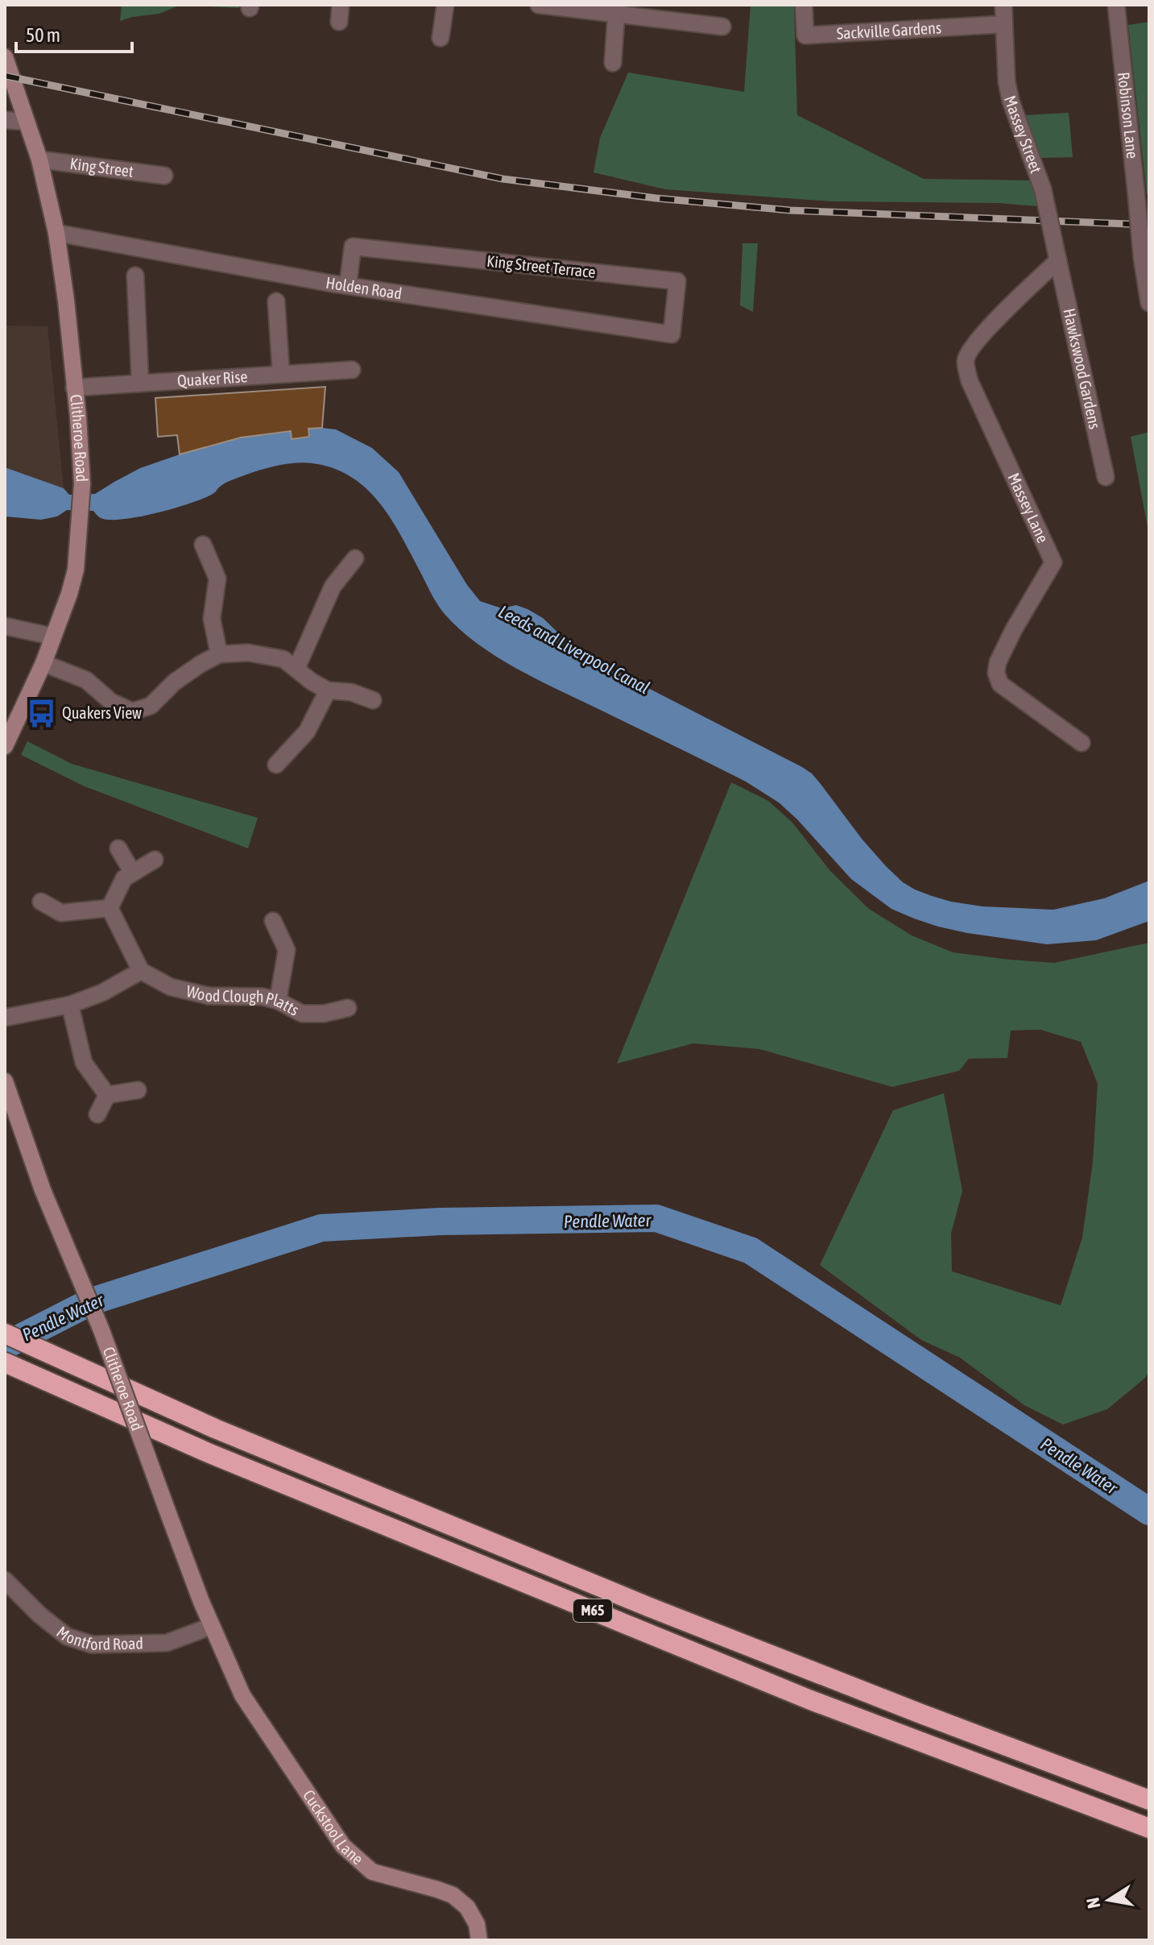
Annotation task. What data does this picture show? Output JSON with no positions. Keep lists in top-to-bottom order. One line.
{"streets":{"highway":["M65"],"main road":["Clitheroe Road","Cuckstool Lane"],"street":["Sackville Gardens","Robinson Lane","Massey Street","King Street","King Street Terrace","Holden Road","Hawkswood Gardens","Quaker Rise","Massey Lane","Wood Clough Platts","Montford Road"]},"crossings":[["Sackville Gardens","Massey Street"],["Massey Street","Hawkswood Gardens"],["Massey Street","Massey Lane"],["King Street","Clitheroe Road"],["King Street Terrace","Holden Road"],["Holden Road","Clitheroe Road"],["Hawkswood Gardens","Massey Lane"],["Quaker Rise","Clitheroe Road"],["Clitheroe Road","Montford Road"],["Clitheroe Road","Cuckstool Lane"]],"water":["Leeds and Liverpool Canal","Pendle Water"],"places":{"bus stop":["Quakers View"]},"scale_bar":"50 m","north":"left"}
